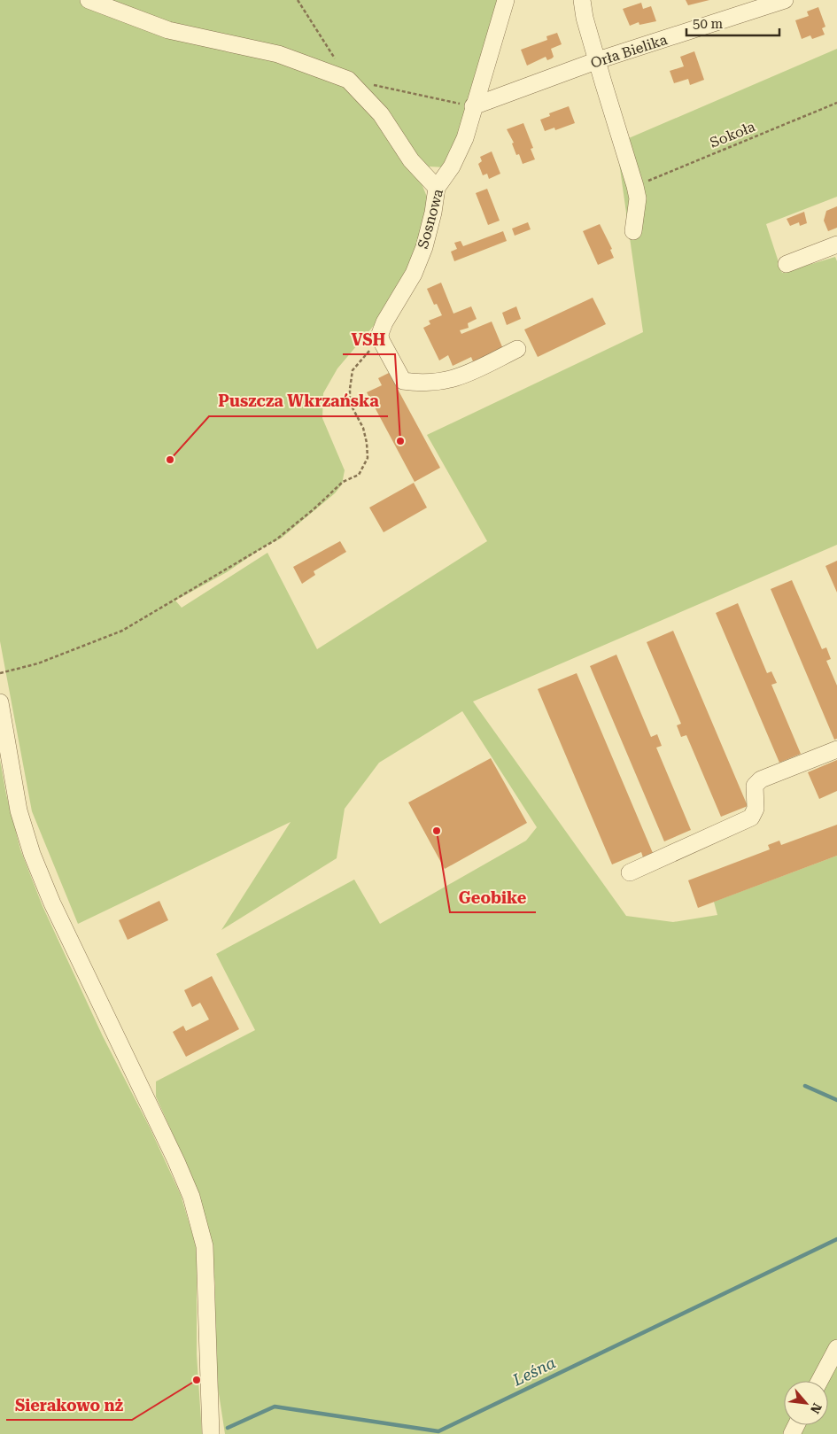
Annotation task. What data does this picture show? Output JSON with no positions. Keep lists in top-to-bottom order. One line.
{"streets":{"street":["Orła Bielika","Sosnowa"],"path":["Sokoła"]},"crossings":[["Orła Bielika","Sosnowa"]],"water":["Leśna"],"places":["VSH","Puszcza Wkrzańska","Geobike","Sierakowo nż"],"scale_bar":"50 m","north":"bottom right"}
